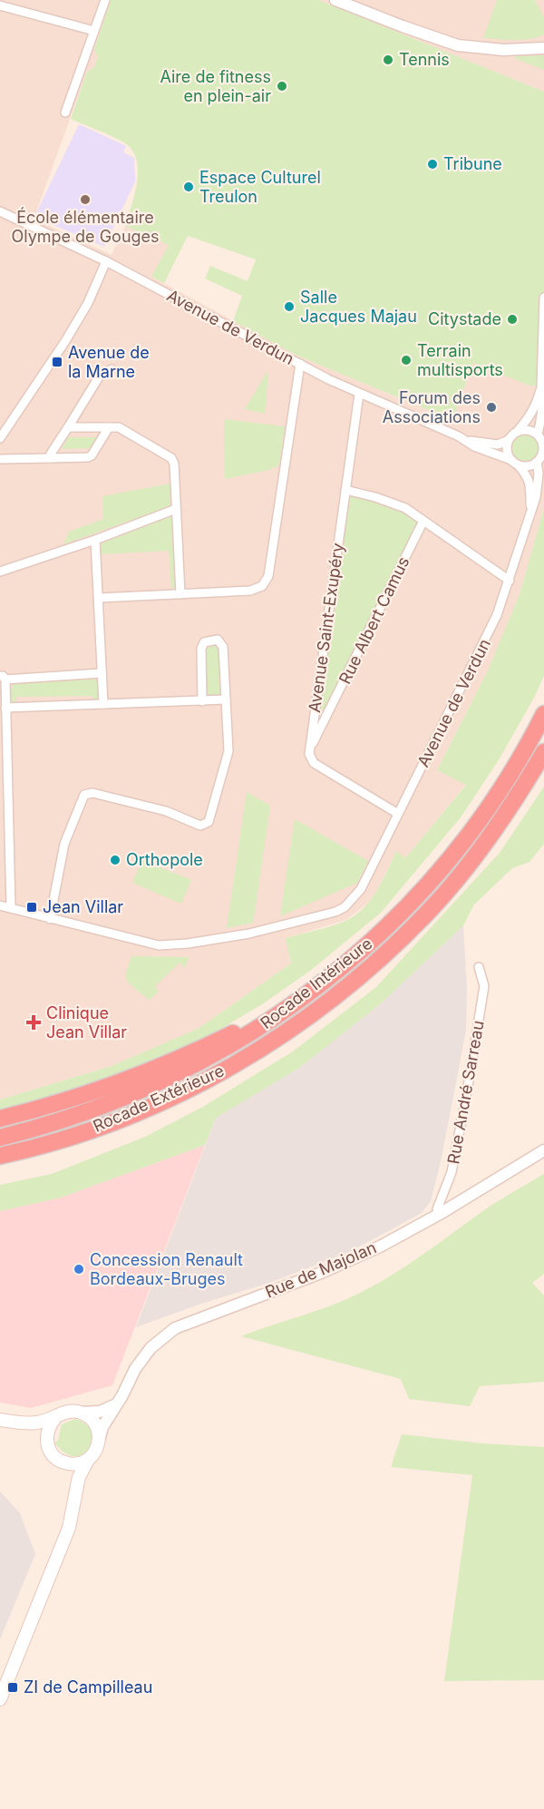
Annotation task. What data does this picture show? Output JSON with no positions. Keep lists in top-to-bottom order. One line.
{"streets":{"highway":["Rocade Intérieure","Rocade Extérieure"],"street":["Avenue de Verdun","Rue Albert Camus","Avenue Saint-Exupéry","Rue André Sarreau","Rue de Majolan"]},"crossings":[["Avenue de Verdun","Avenue Saint-Exupéry"],["Rue Albert Camus","Avenue Saint-Exupéry"],["Rue André Sarreau","Rue de Majolan"]],"places":{"other":["Tennis","Aire de fitness en plein-air","Tribune","Espace Culturel Treulon","École élémentaire Olympe de Gouges","Salle Jacques Majau","Citystade","Terrain multisports","Forum des Associations","Orthopole","Concession Renault Bordeaux-Bruges"],"transit":["Avenue de la Marne","Jean Villar","ZI de Campilleau"],"health":["Clinique Jean Villar"]}}
